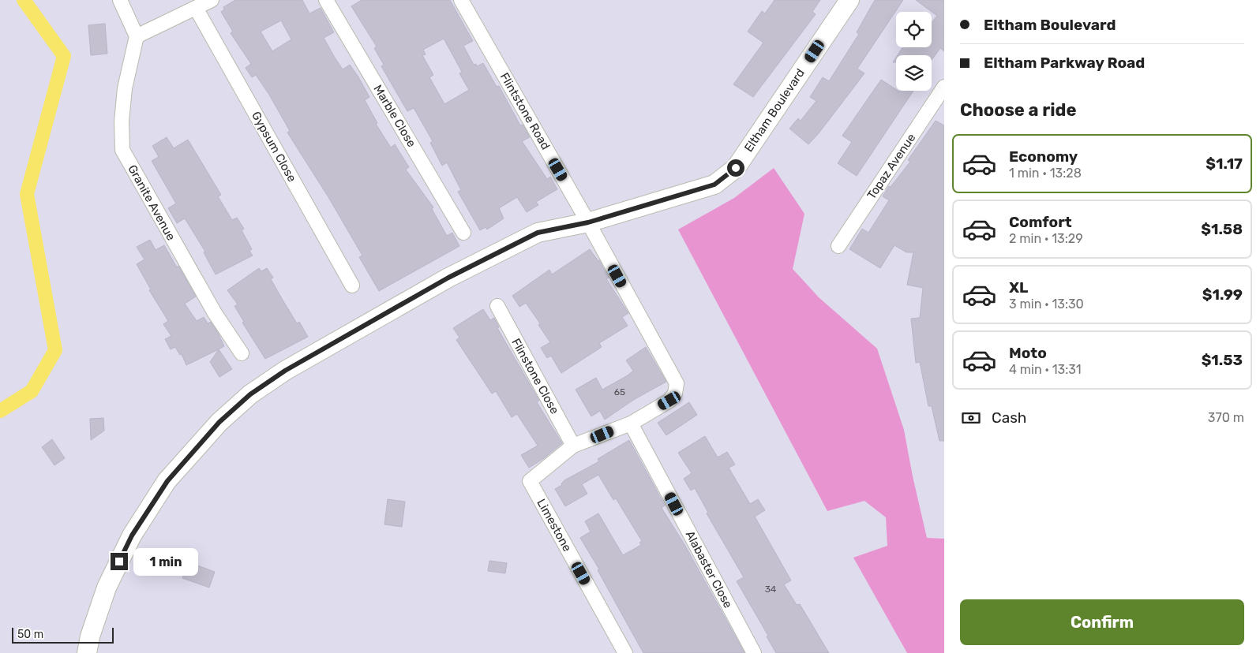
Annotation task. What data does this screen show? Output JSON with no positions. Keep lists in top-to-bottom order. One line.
{"streets":{"street":["Eltham Boulevard","Flintstone Road","Marble Close","Gypsum Close","Topaz Avenue","Granite Avenue","Flinstone Close","Limestone","Alabaster Close"]},"crossings":[["Eltham Boulevard","Flintstone Road"],["Flintstone Road","Alabaster Close"],["Flinstone Close","Limestone"]],"house_numbers":["65","34"],"scale_bar":"50 m","page":{"banner":["Eltham Boulevard","Eltham Parkway Road"],"heading":"Choose a ride","list":[{"name":"Economy","note":"1 min · 13:28","value":"$1.17"},{"name":"Comfort","note":"2 min · 13:29","value":"$1.58"},{"name":"XL","note":"3 min · 13:30","value":"$1.99"},{"name":"Moto","note":"4 min · 13:31","value":"$1.53"}],"pay":["Cash","370 m"],"bubble":"1 min","buttons":"Confirm","scale":"50 m"}}
